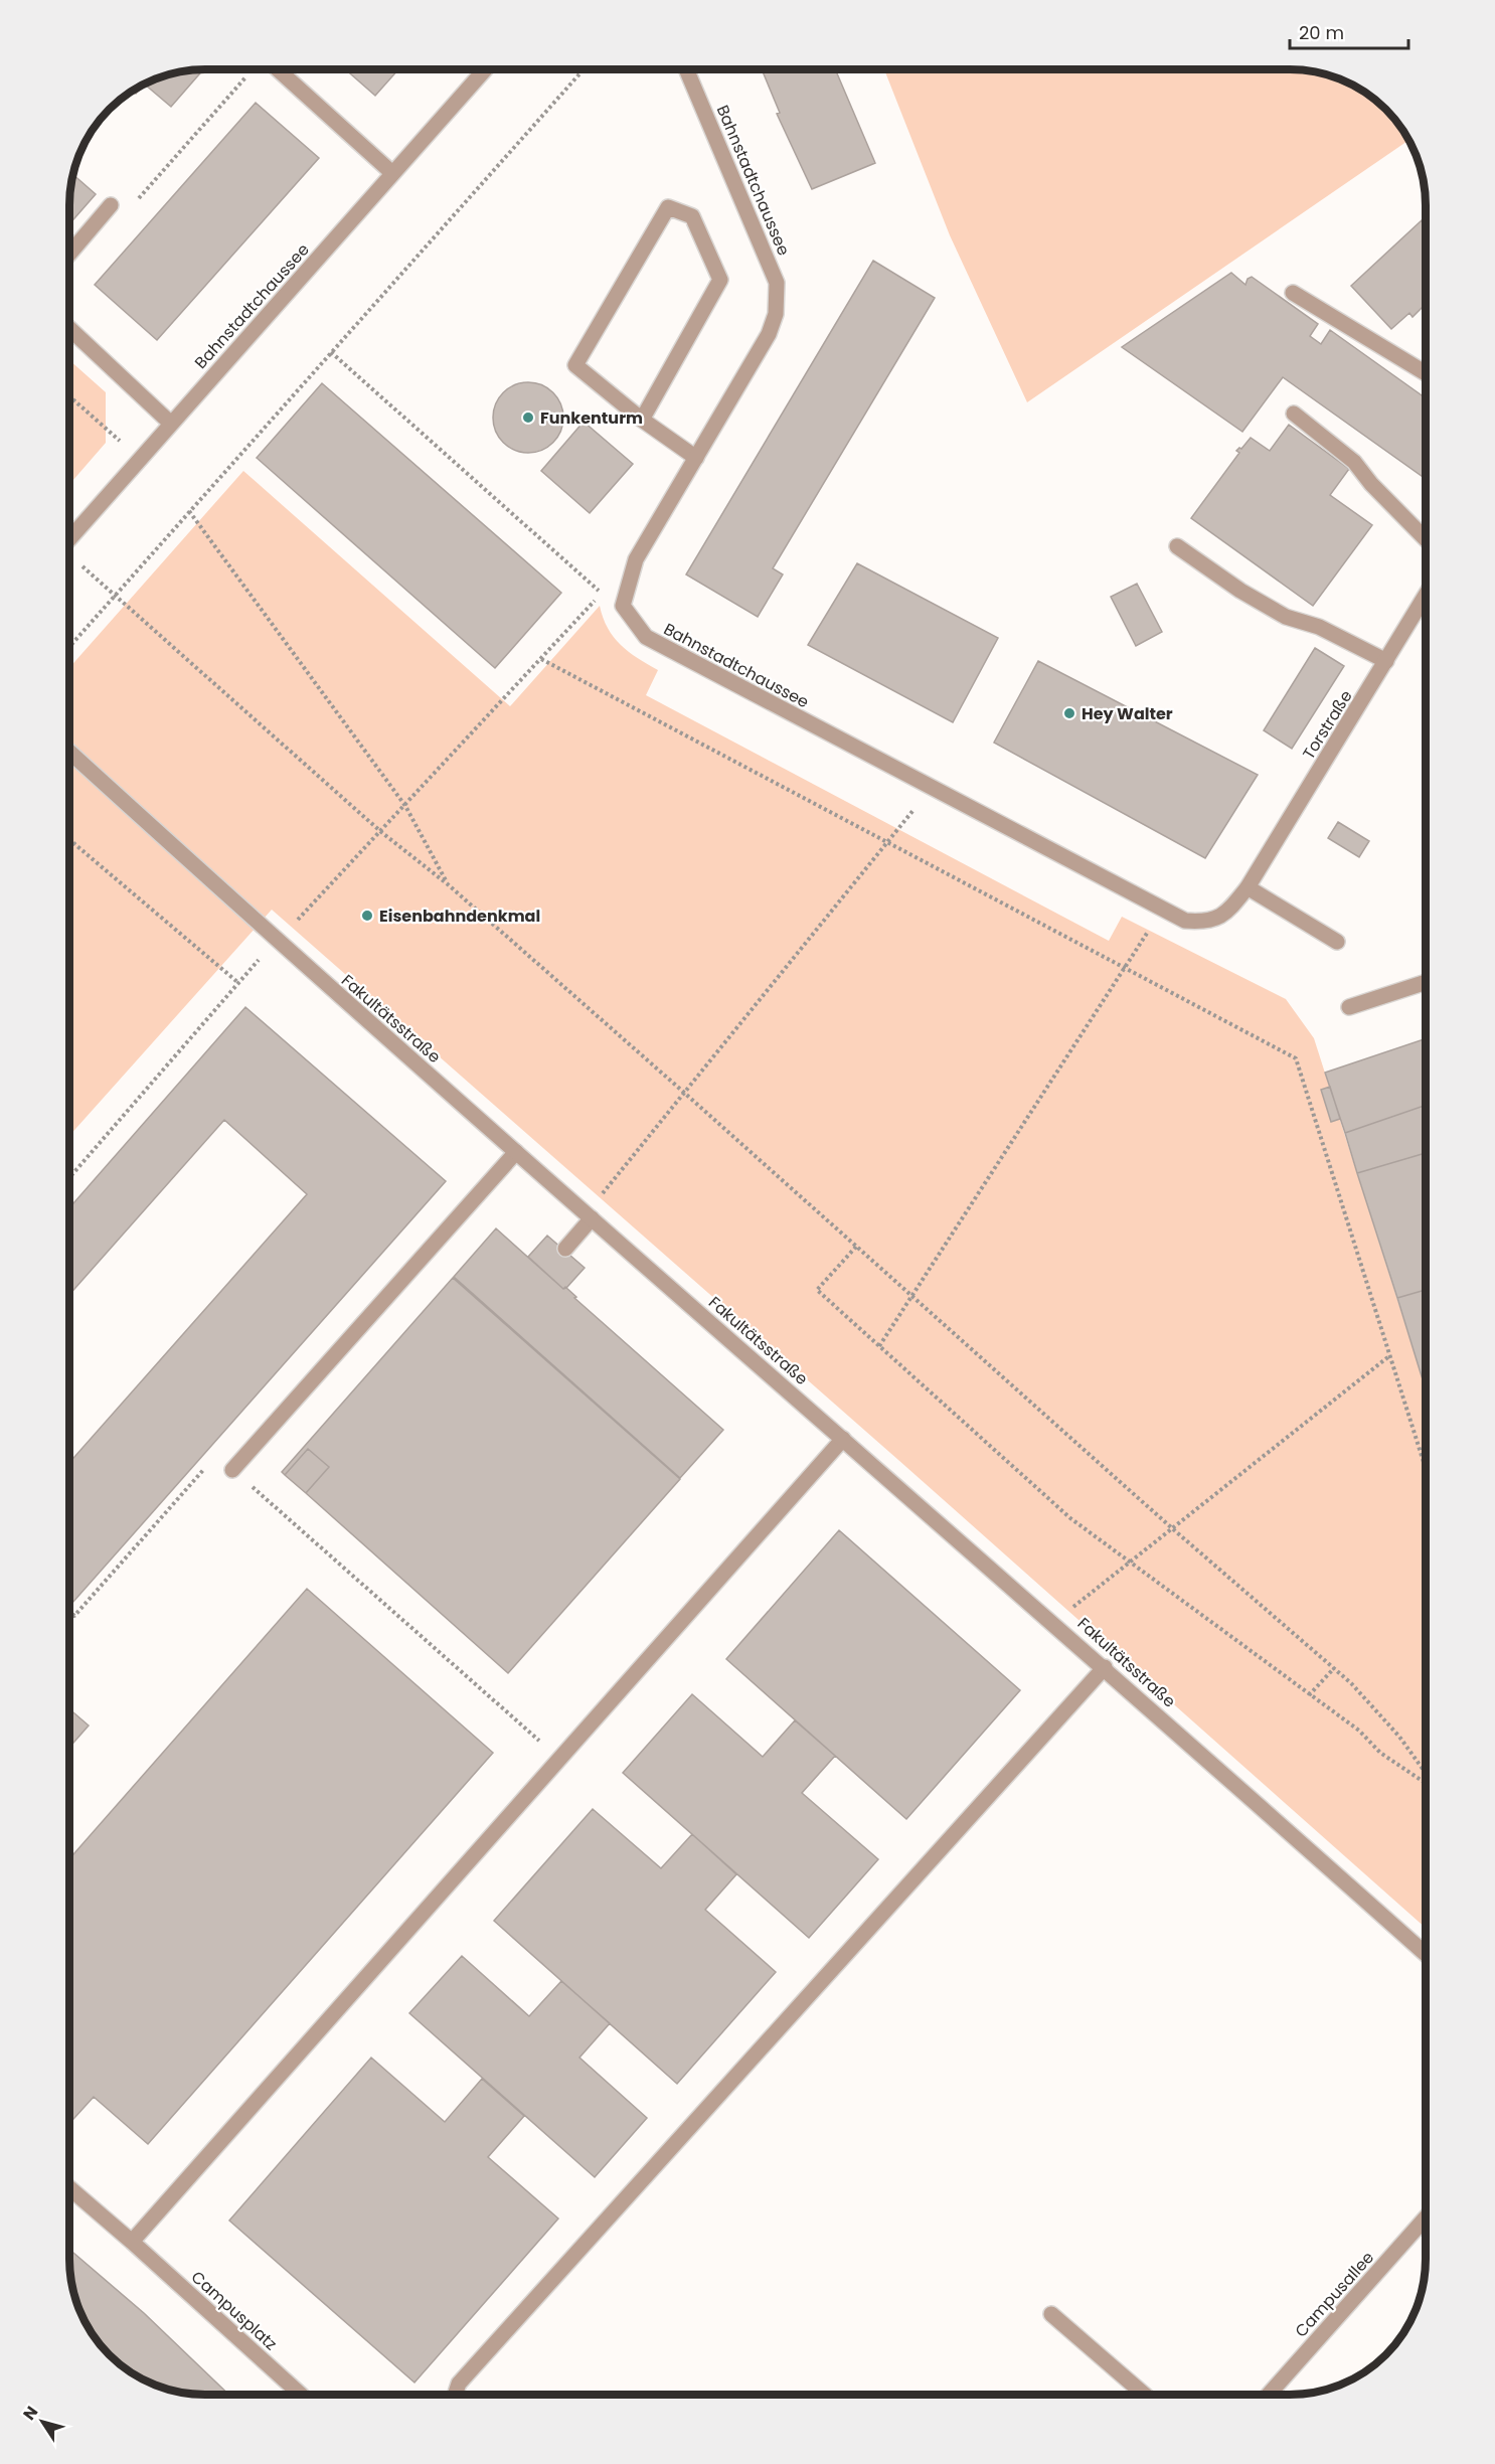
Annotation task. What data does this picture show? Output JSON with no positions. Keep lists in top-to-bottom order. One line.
{"streets":{"street":["Bahnstadtchaussee","Torstraße","Fakultätsstraße","Campusallee","Campusplatz"]},"crossings":[["Bahnstadtchaussee","Torstraße"]],"places":["Funkenturm","Hey Walter","Eisenbahndenkmal"],"scale_bar":"20 m","north":"top left"}
